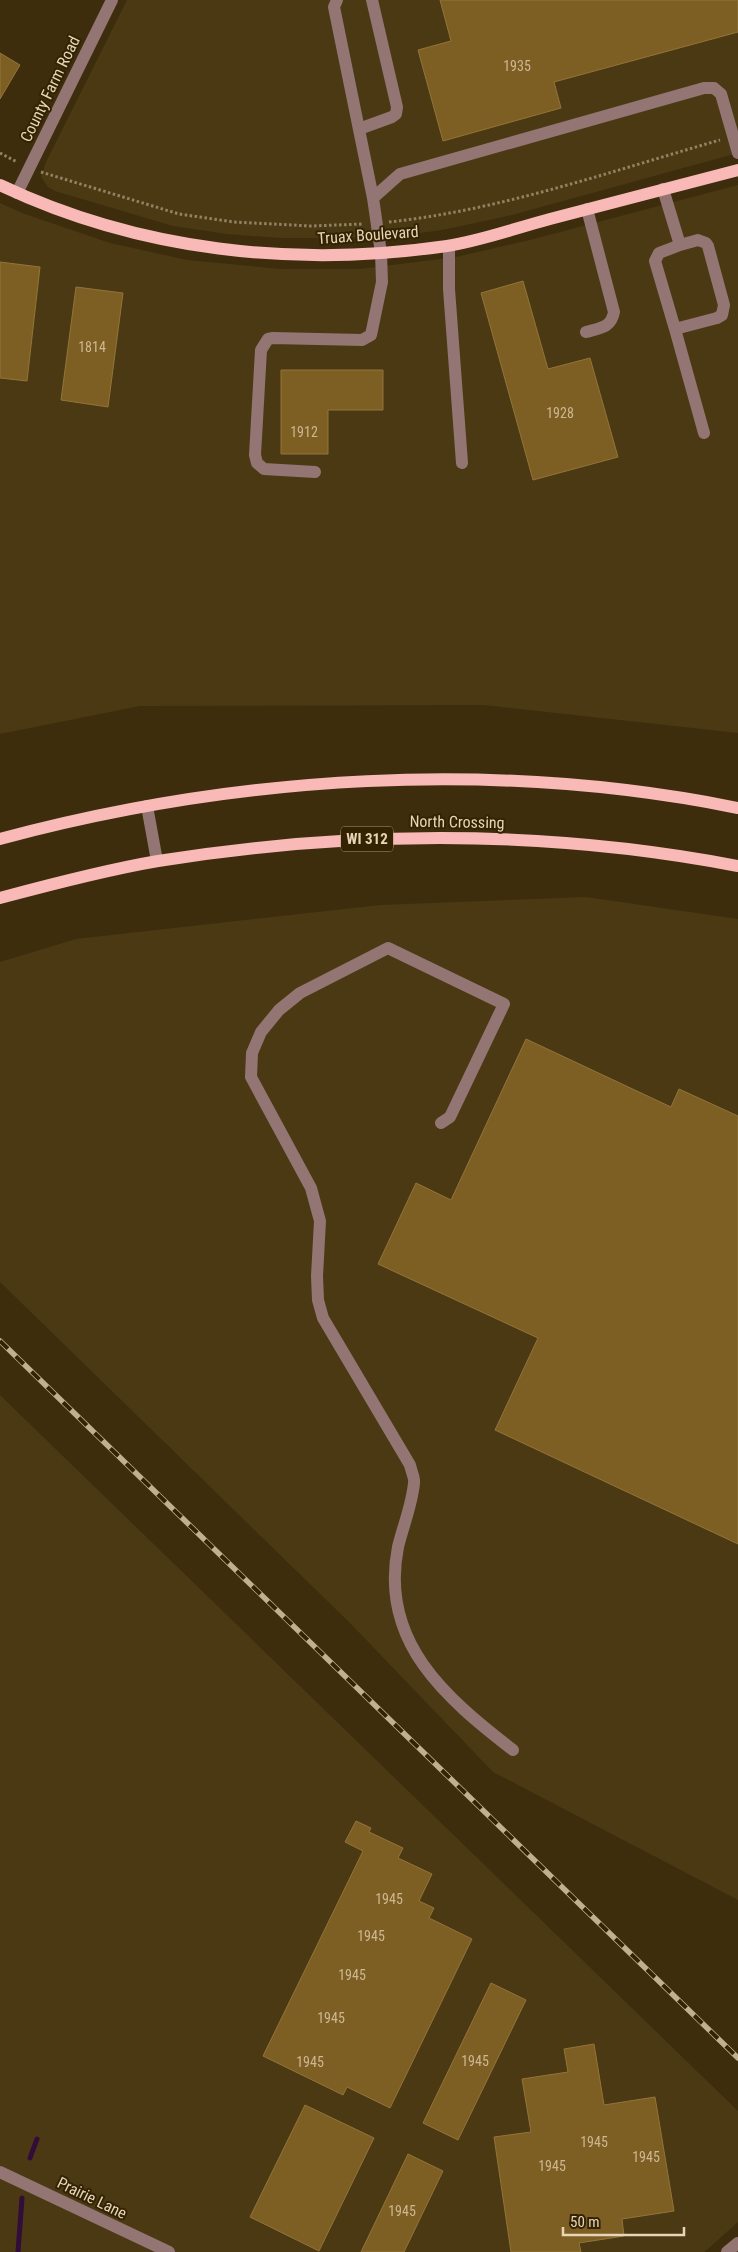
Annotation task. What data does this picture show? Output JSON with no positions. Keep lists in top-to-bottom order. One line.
{"streets":{"main road":["Truax Boulevard","North Crossing","WI 312"],"street":["County Farm Road","Prairie Lane"]},"crossings":[["County Farm Road","Truax Boulevard"]],"house_numbers":["1935","1814","1928","1912","1945","1945","1945","1945","1945","1945","1945","1945","1945","1945"],"scale_bar":"50 m"}
